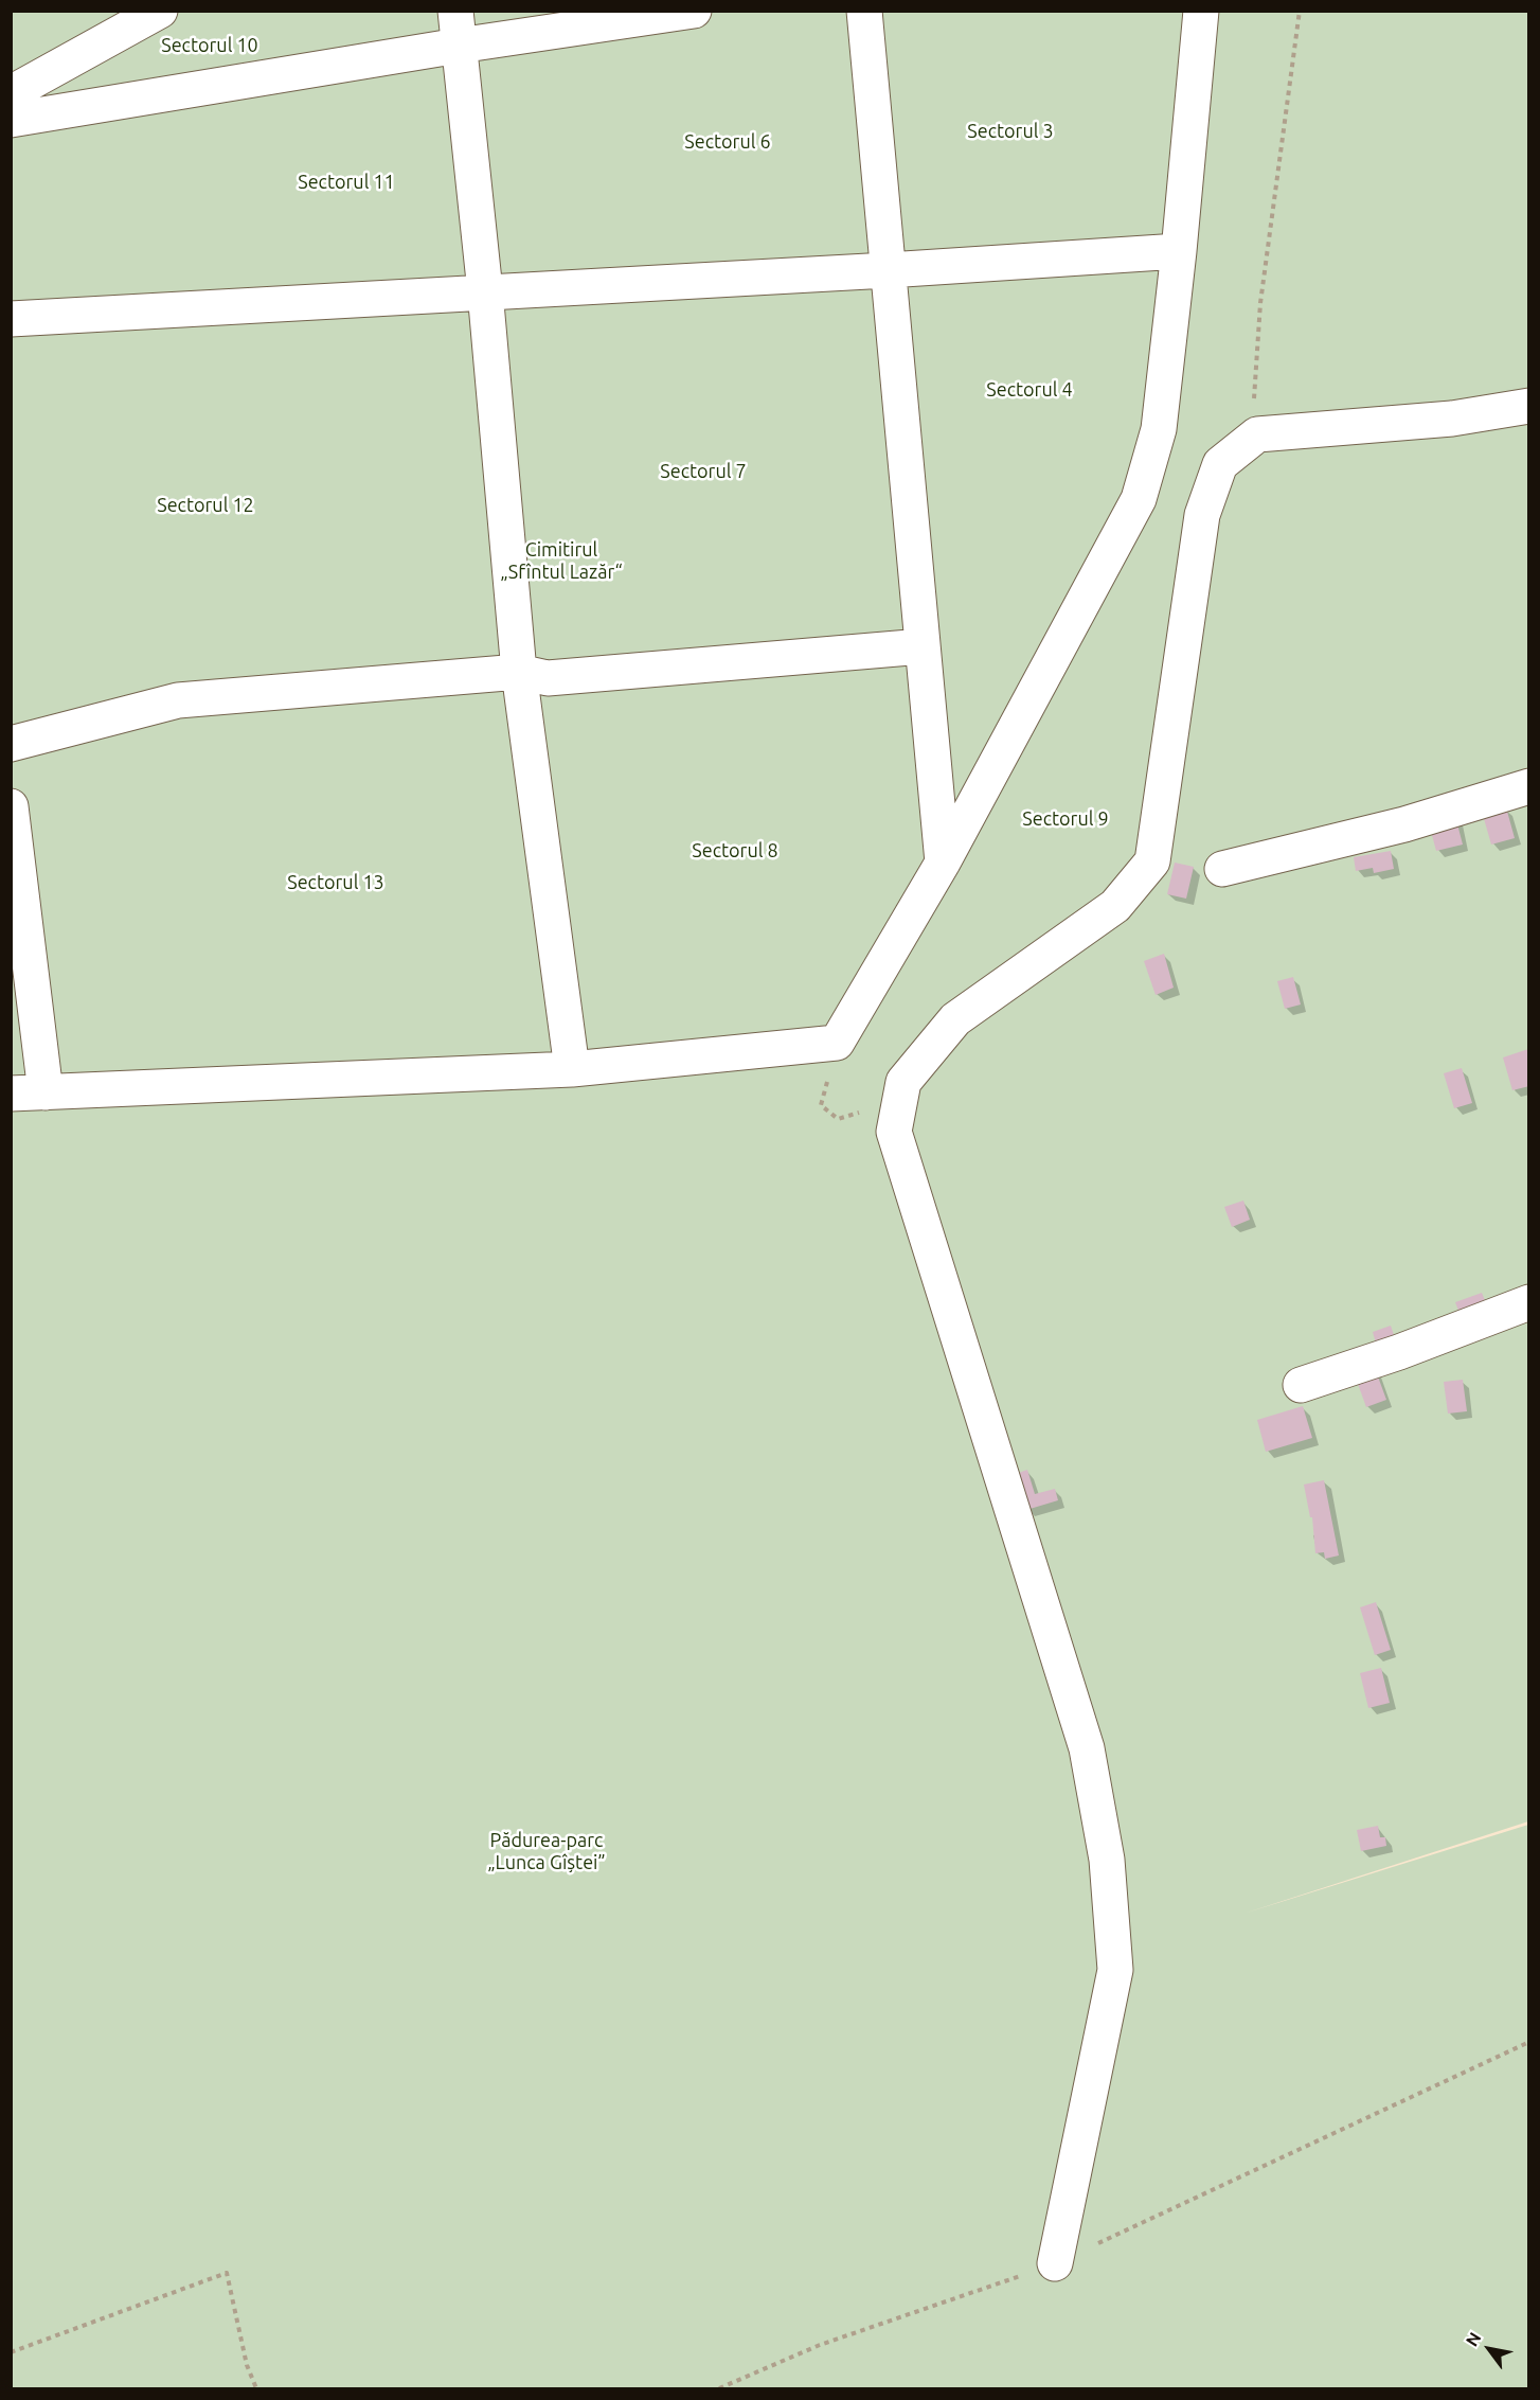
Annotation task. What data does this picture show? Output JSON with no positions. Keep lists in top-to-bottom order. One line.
{"parks":["Sectorul 10","Sectorul 3","Sectorul 6","Sectorul 11","Sectorul 4","Sectorul 7","Sectorul 12","Cimitirul „Sfîntul Lazăr“","Sectorul 9","Sectorul 8","Sectorul 13","Pădurea-parc „Lunca Gîștei”"],"north":"top left"}
